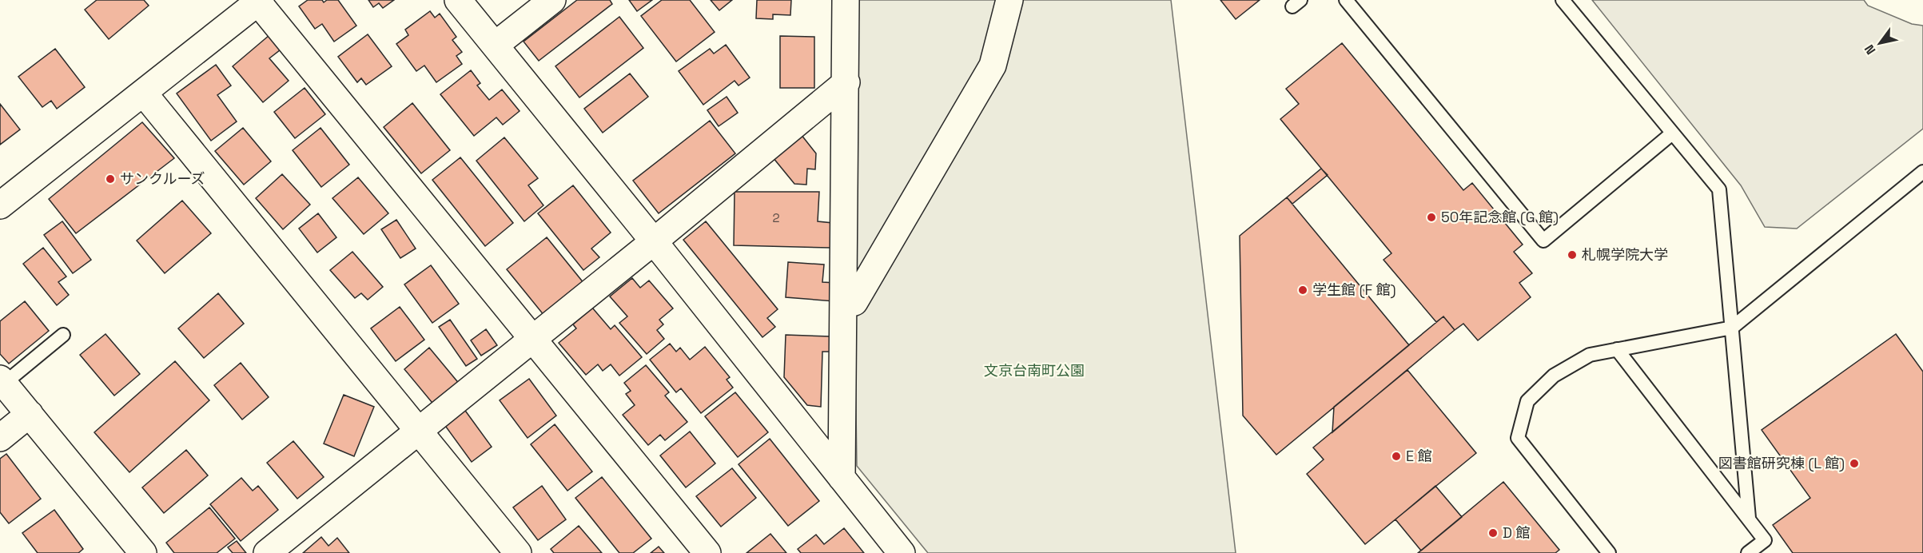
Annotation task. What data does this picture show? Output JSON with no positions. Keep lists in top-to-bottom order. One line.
{"parks":["文京台南町公園"],"places":["サンクルーズ","50年記念館 (G 館)","札幌学院大学","学生館 (F 館)","E 館","図書館研究棟 (L 館)","D 館"],"house_numbers":["2"],"north":"bottom left"}
